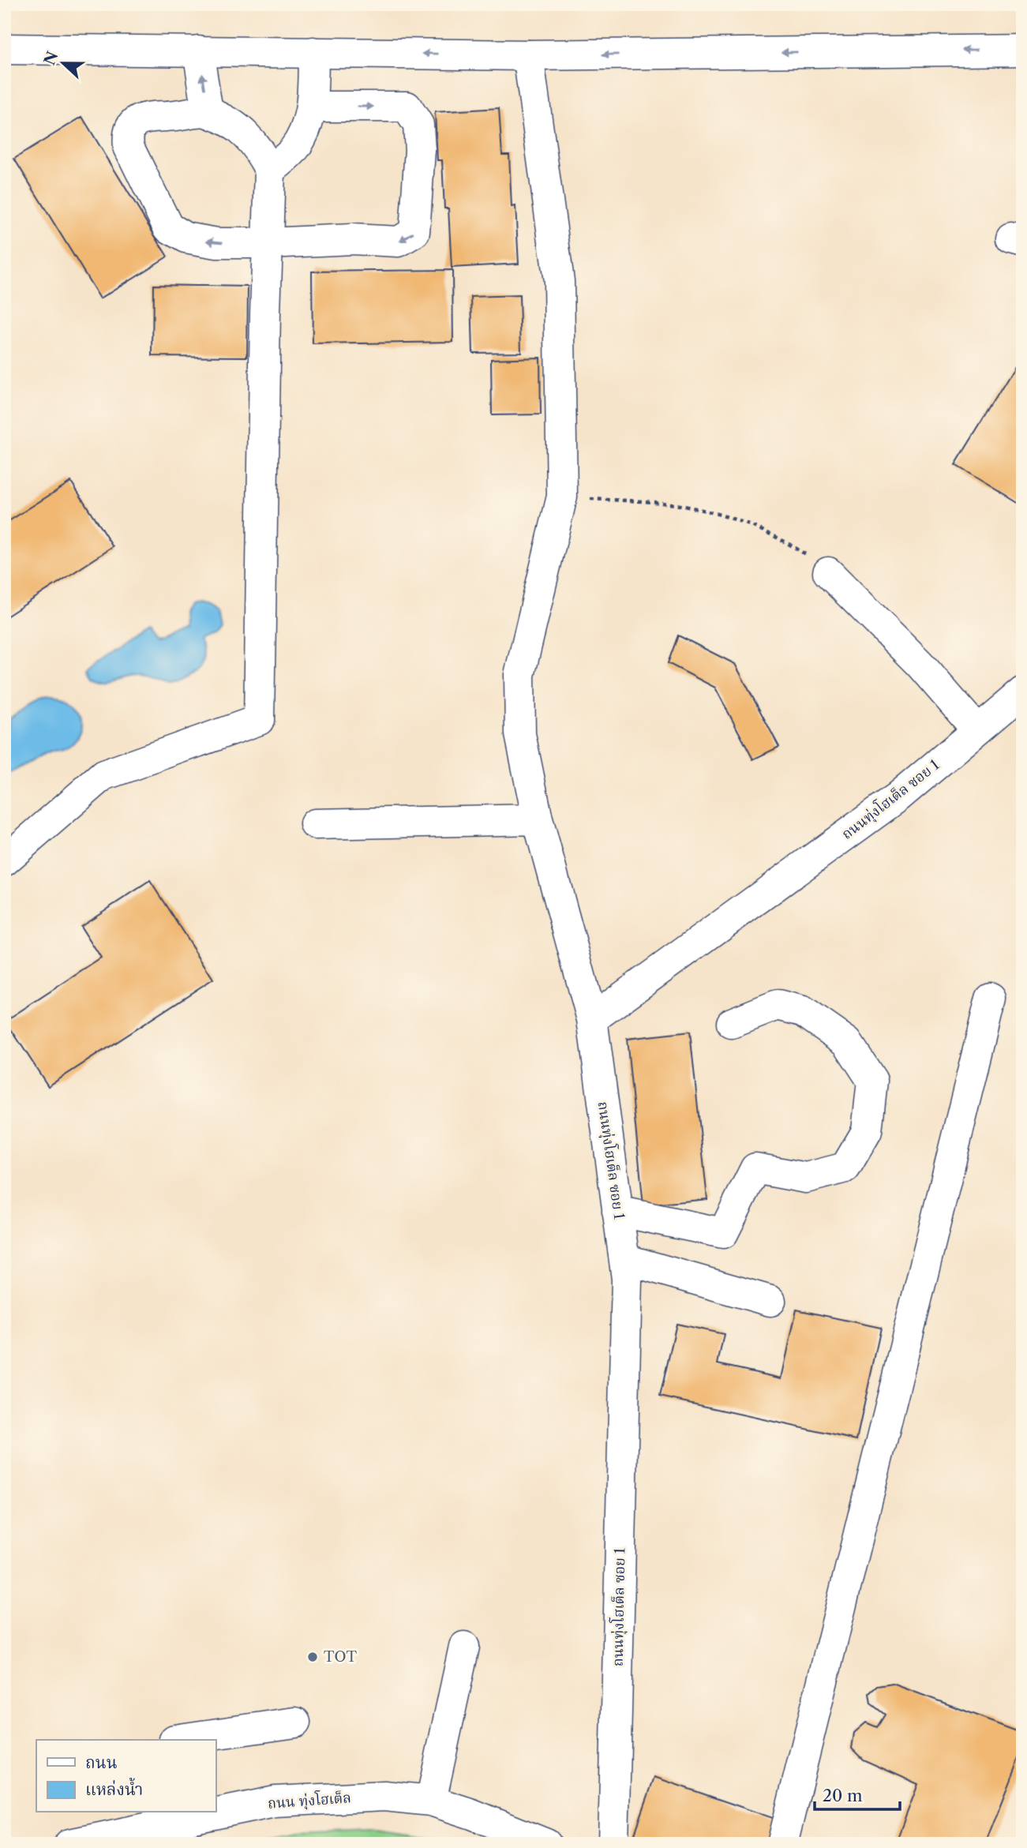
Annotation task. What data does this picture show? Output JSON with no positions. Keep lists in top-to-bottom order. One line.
{"streets":{"street":["ถนนทุ่งโฮเต็ล ซอย 1","ถนน ทุ่งโฮเต็ล"]},"places":["TOT"],"legend":["ถนน","แหล่งน้ำ"],"scale_bar":"20 m","north":"left"}
